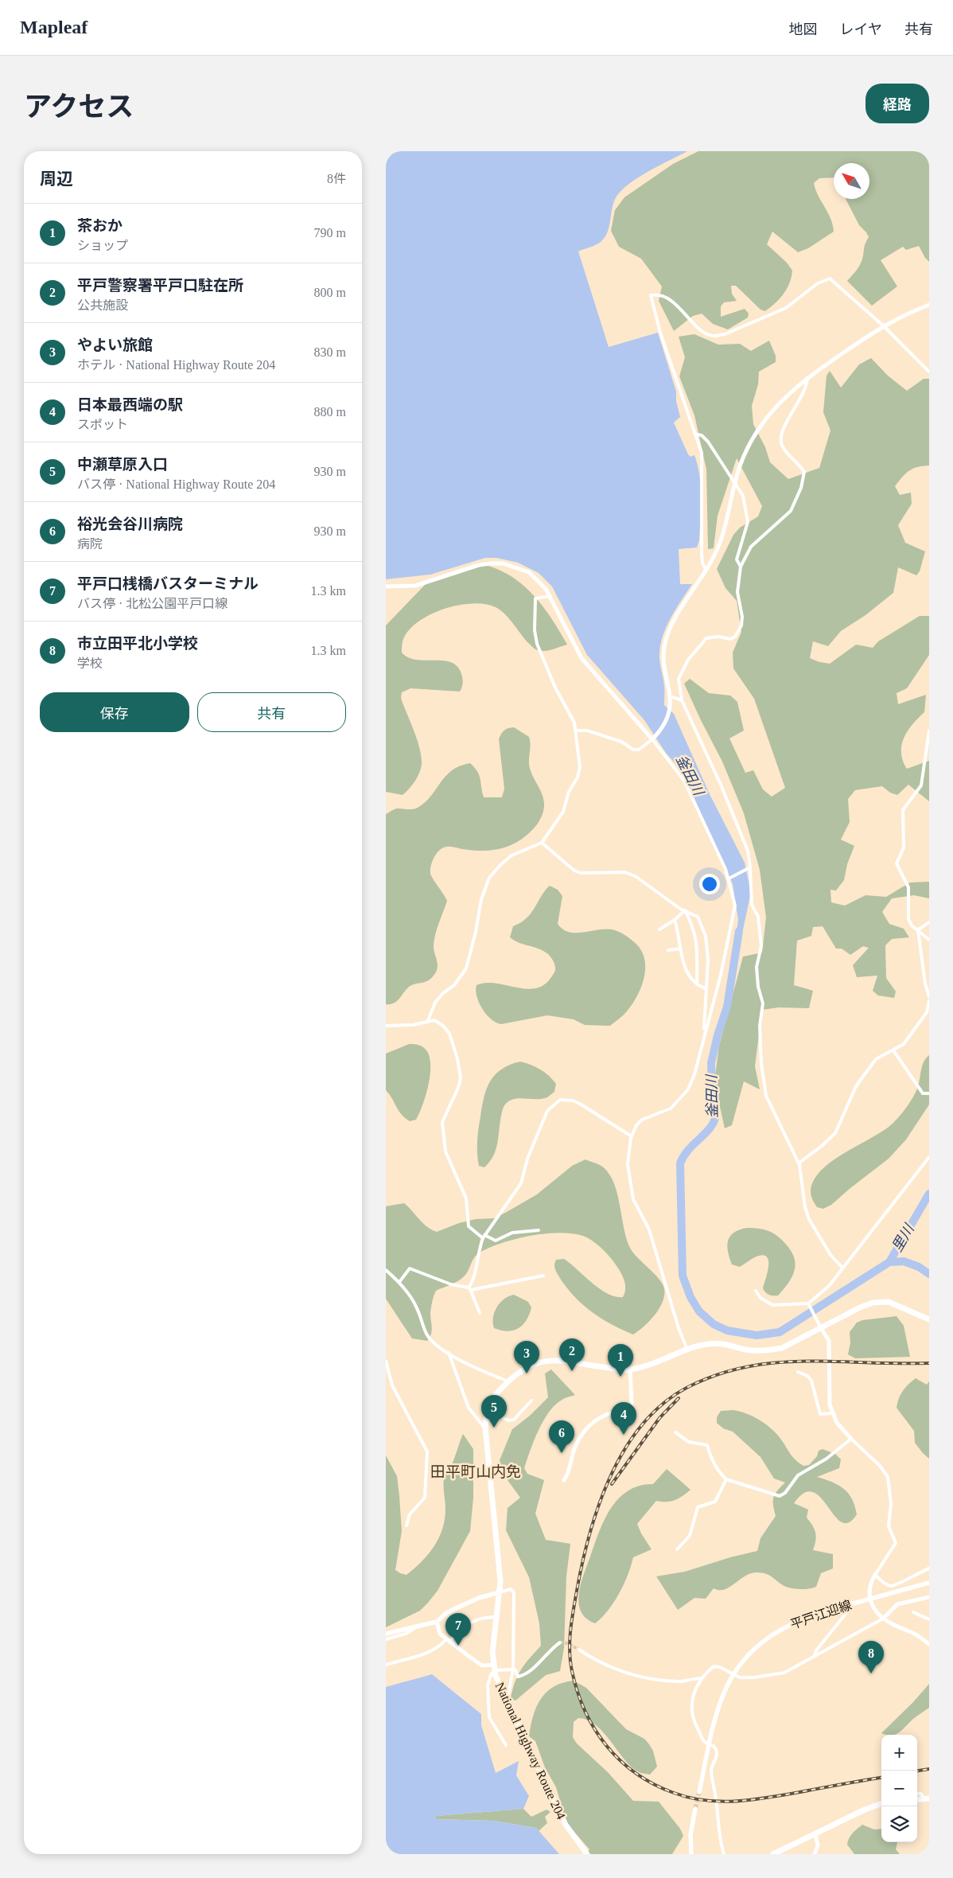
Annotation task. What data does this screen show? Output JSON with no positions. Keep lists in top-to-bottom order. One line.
{"streets":{"highway":["National Highway Route 204"],"main road":["平戸江迎線"]},"districts":["田平町山内免"],"water":["釜田川","里川"],"north":"top left","page":{"header":"Mapleaf","nav":["地図","レイヤ","共有"],"title":"アクセス","buttons":["経路",["保存","共有"]],"heading":["周辺","8件"],"list":[{"mark":"1","name":"茶おか","note":"ショップ","value":"790 m"},{"mark":"2","name":"平戸警察署平戸口駐在所","note":"公共施設","value":"800 m"},{"mark":"3","name":"やよい旅館","note":"ホテル · National Highway Route 204","value":"830 m"},{"mark":"4","name":"日本最西端の駅","note":"スポット","value":"880 m"},{"mark":"5","name":"中瀬草原入口","note":"バス停 · National Highway Route 204","value":"930 m"},{"mark":"6","name":"裕光会谷川病院","note":"病院","value":"930 m"},{"mark":"7","name":"平戸口桟橋バスターミナル","note":"バス停 · 北松公園平戸口線","value":"1.3 km"},{"mark":"8","name":"市立田平北小学校","note":"学校","value":"1.3 km"}],"pins":["2","3","1","5","4","6","7","8"],"map_buttons":["+","−"]}}
